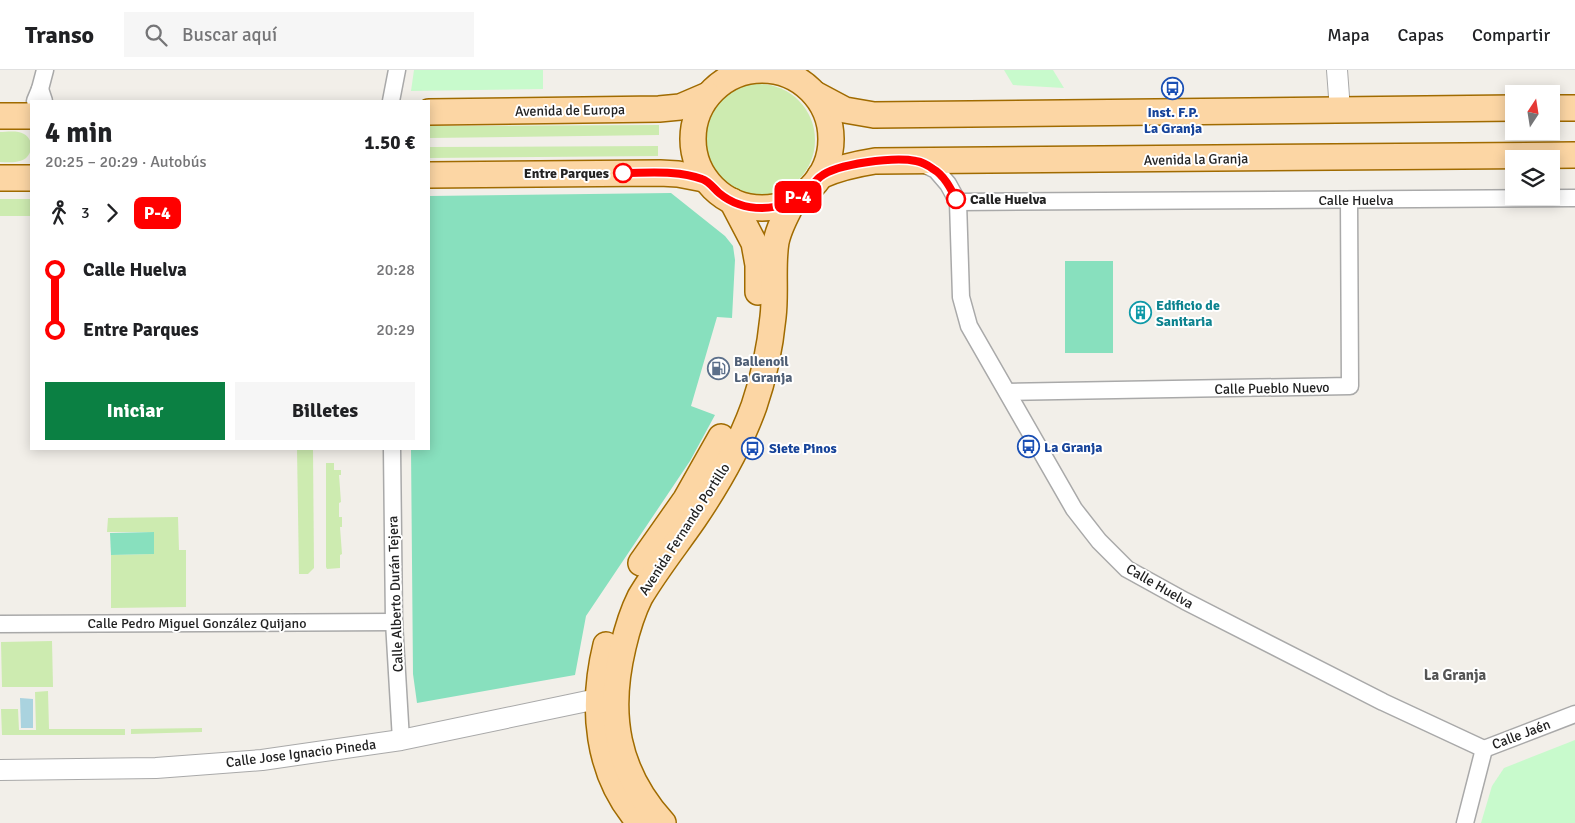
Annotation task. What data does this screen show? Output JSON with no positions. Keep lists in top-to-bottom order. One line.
{"streets":{"main road":["Avenida de Europa","Avenida la Granja","Avenida Fernando Portillo"],"street":["Calle Huelva","Calle Pueblo Nuevo","Calle Alberto Durán Tejera","Calle Pedro Miguel González Quijano","Calle Jaén","Calle Jose Ignacio Pineda"]},"crossings":[["Avenida de Europa","Avenida la Granja"],["Avenida de Europa","Avenida Fernando Portillo"],["Avenida la Granja","Calle Huelva"],["Avenida la Granja","Avenida Fernando Portillo"],["Calle Huelva","Calle Pueblo Nuevo"],["Calle Huelva","Calle Jaén"],["Avenida Fernando Portillo","Calle Jose Ignacio Pineda"],["Calle Alberto Durán Tejera","Calle Pedro Miguel González Quijano"],["Calle Alberto Durán Tejera","Calle Jose Ignacio Pineda"]],"districts":["La Granja"],"places":{"bus stop":["Inst. F.P. La Granja","La Granja","Siete Pinos"],"other":["Entre Parques","Calle Huelva"],"building":["Edificio de Sanitaria"],"fuel station":["Ballenoil La Granja"]},"lines":["bus line P-4"],"north":"top","page":{"header":"Transo","search":"Buscar aquí","nav":["Mapa","Capas","Compartir"],"on_map":"P-4","heading":["4 min","20:25 – 20:29 · Autobús","1.50 €"],"legs":["3","P-4"],"list":[{"name":"Calle Huelva","value":"20:28"},{"name":"Entre Parques","value":"20:29"}],"buttons":["Iniciar","Billetes"]}}
